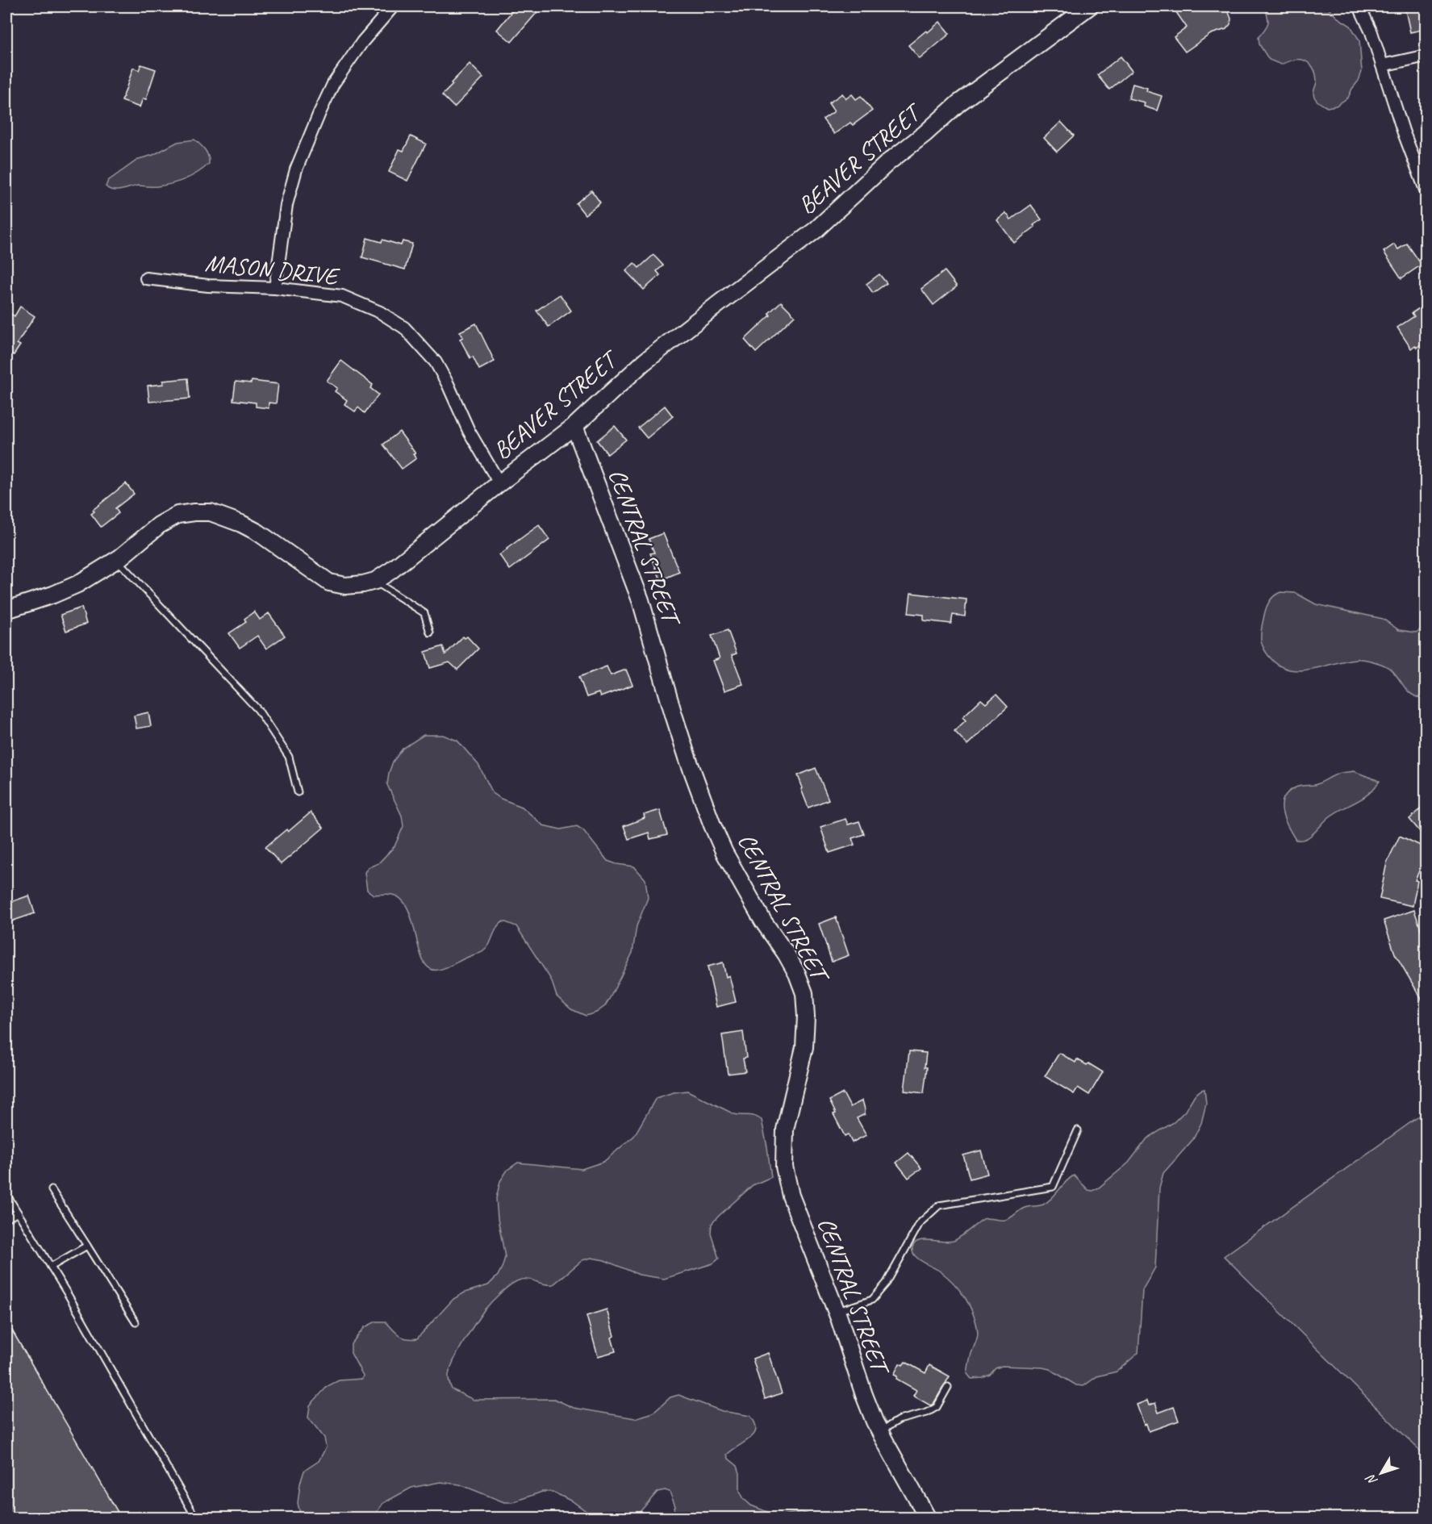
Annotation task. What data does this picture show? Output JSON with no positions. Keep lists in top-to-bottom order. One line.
{"streets":{"street":["BEAVER STREET","MASON DRIVE","CENTRAL STREET"]},"crossings":[["BEAVER STREET","MASON DRIVE"],["BEAVER STREET","CENTRAL STREET"]],"north":"bottom left"}
